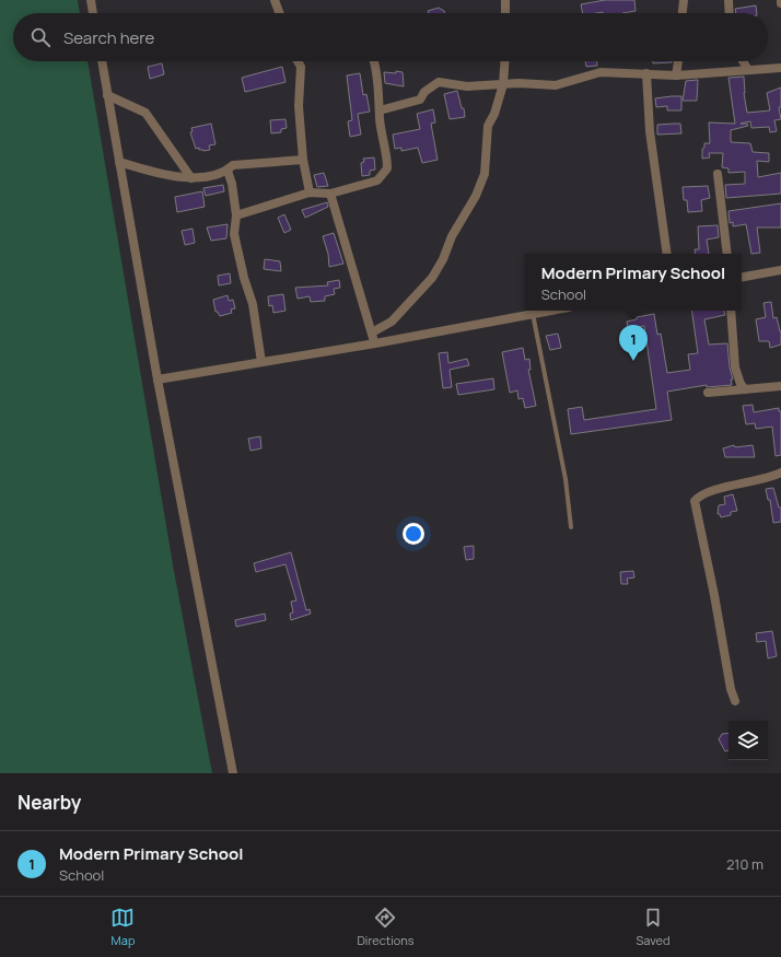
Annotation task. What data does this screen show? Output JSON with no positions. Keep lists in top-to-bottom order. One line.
{"page":{"search":"Search here","popup":["Modern Primary School","School"],"pins":"1","heading":"Nearby","list":[{"mark":"1","name":"Modern Primary School","note":"School","value":"210 m"}],"nav":["Map","Directions","Saved"]}}
